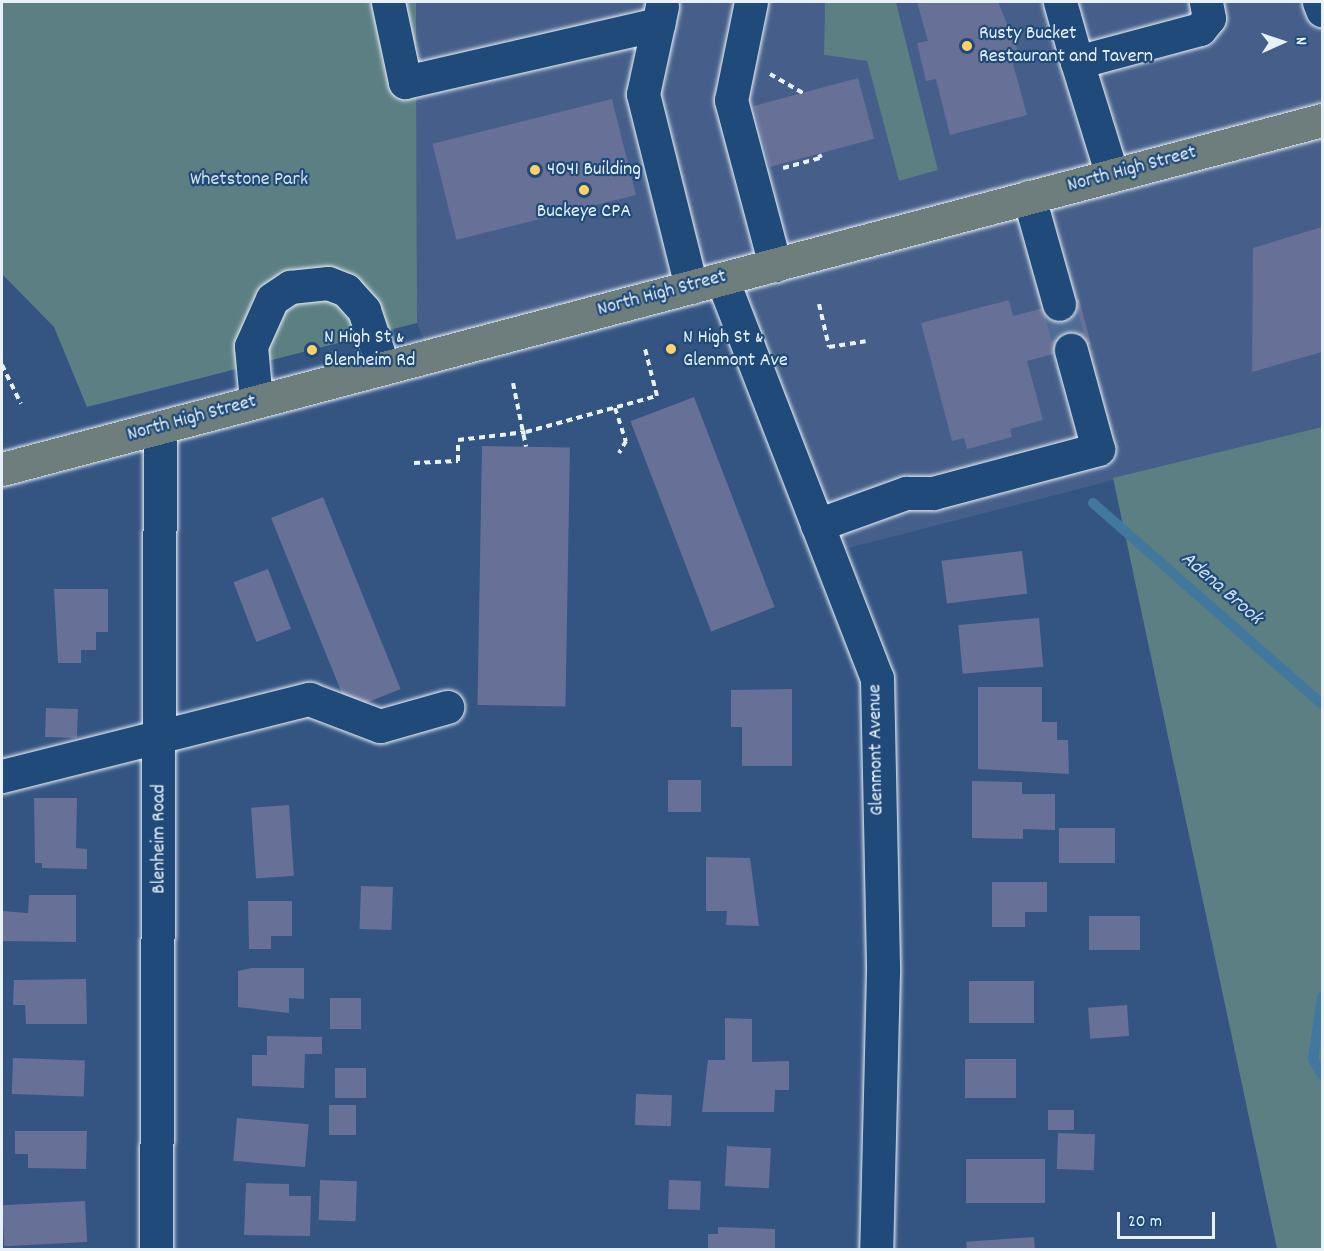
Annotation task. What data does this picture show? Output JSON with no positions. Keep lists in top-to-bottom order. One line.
{"streets":{"main road":["North High Street"],"street":["Glenmont Avenue","Blenheim Road"]},"crossings":[["North High Street","Glenmont Avenue"],["North High Street","Blenheim Road"]],"water":["Adena Brook"],"parks":["Whetstone Park"],"places":["Rusty Bucket Restaurant and Tavern","4041 Building","Buckeye CPA","N High St & Glenmont Ave","N High St & Blenheim Rd"],"scale_bar":"20 m","north":"right"}
